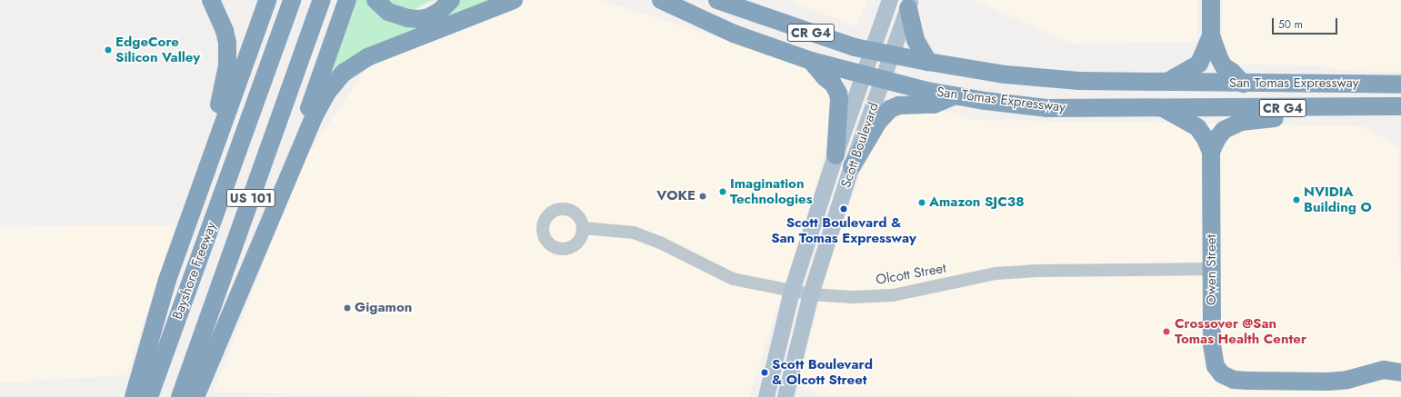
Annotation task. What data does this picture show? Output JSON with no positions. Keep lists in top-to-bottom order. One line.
{"streets":{"highway":["CR G4","San Tomas Expressway","US 101","Owen Street","Bayshore Freeway"],"main road":["Scott Boulevard"],"street":["Olcott Street"]},"crossings":[["San Tomas Expressway","Scott Boulevard"],["Scott Boulevard","Olcott Street"],["Owen Street","Olcott Street"]],"places":["EdgeCore Silicon Valley","Imagination Technologies","VOKE","NVIDIA Building O","Amazon SJC38","Scott Boulevard & San Tomas Expressway","Gigamon","Crossover @San Tomas Health Center","Scott Boulevard & Olcott Street"],"scale_bar":"50 m"}
